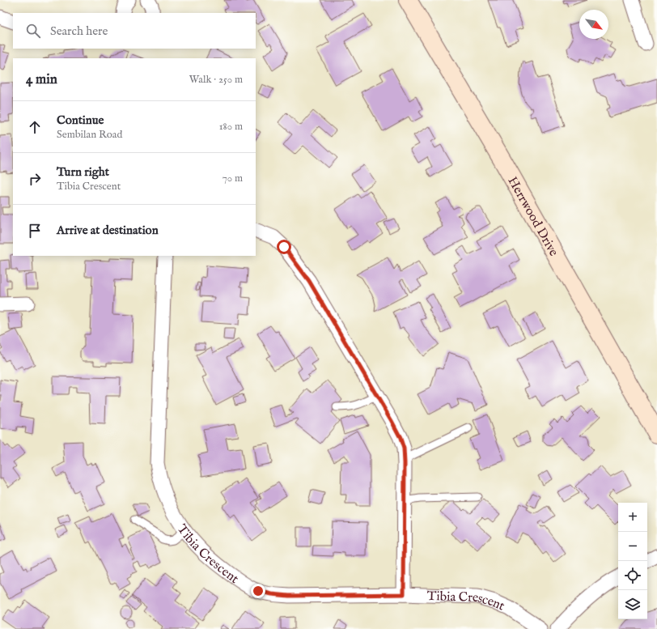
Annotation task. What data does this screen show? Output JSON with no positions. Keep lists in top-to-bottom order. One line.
{"streets":{"street":["Herrwood Drive","Tibia Crescent"]},"north":"bottom right","page":{"search":"Search here","heading":["4 min","Walk · 250 m"],"list":[["Continue","Sembilan Road","180 m"],["Turn right","Tibia Crescent","70 m"],"Arrive at destination"],"map_buttons":["+","−"]}}
